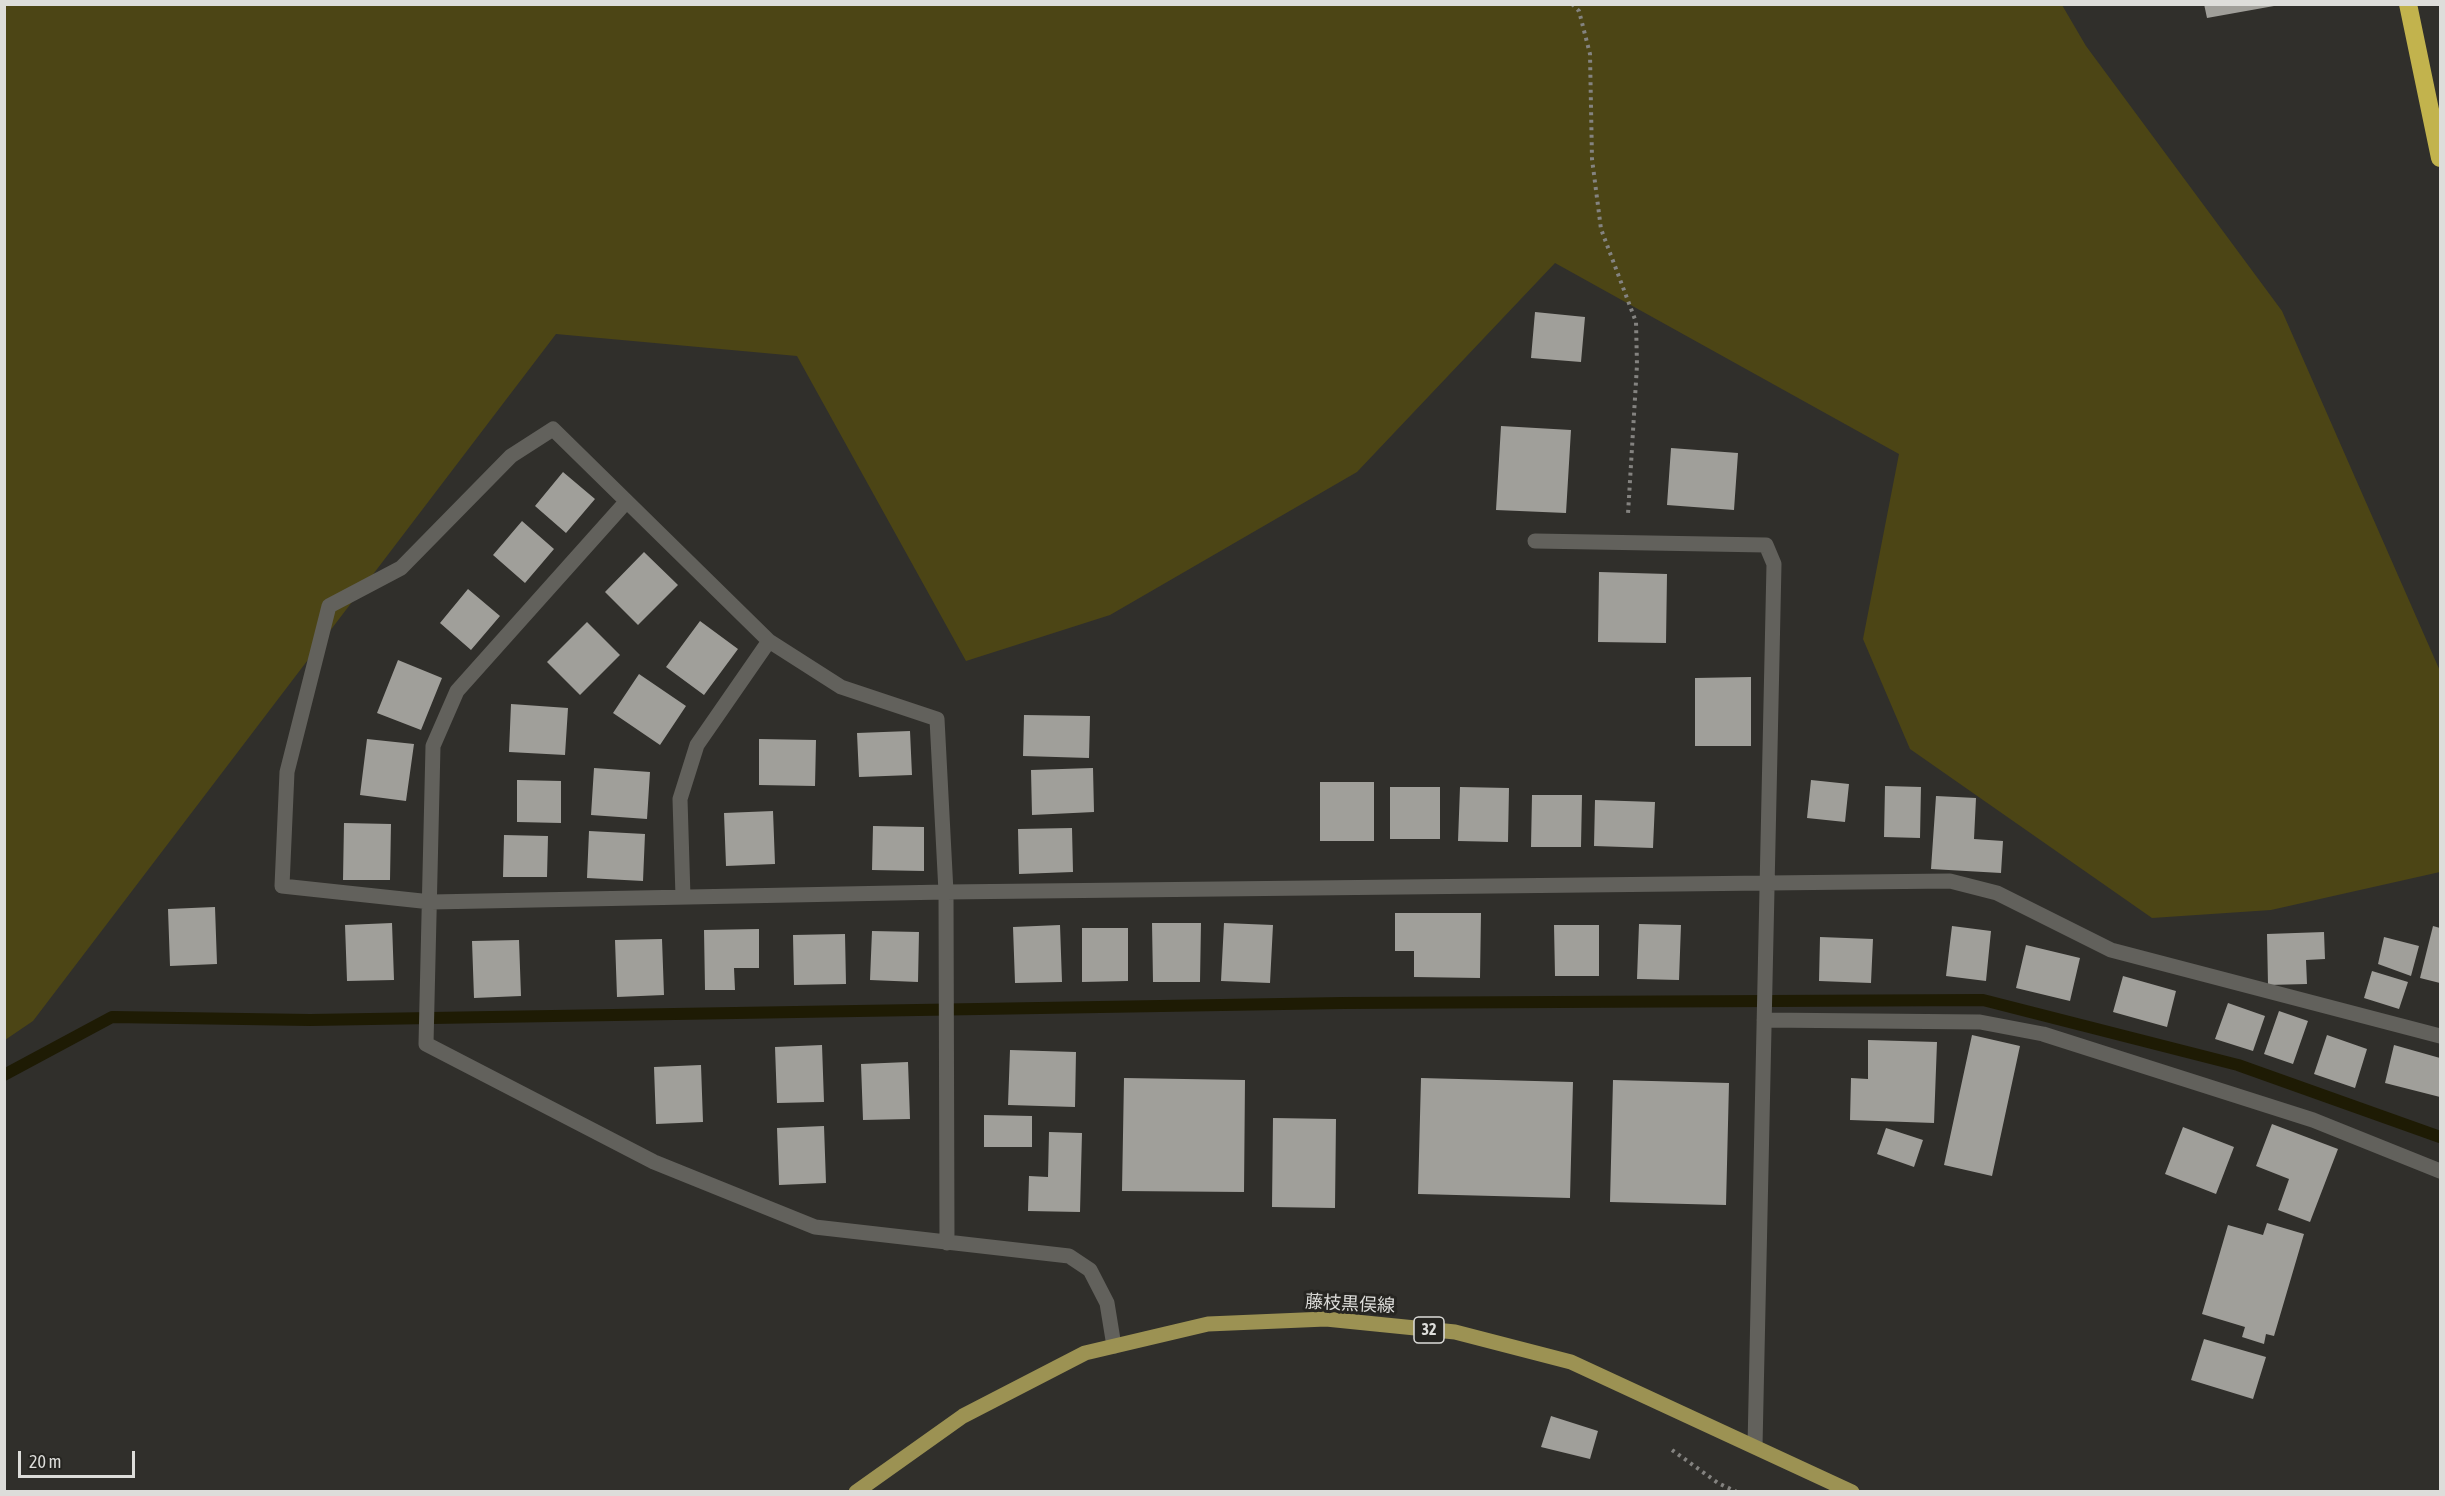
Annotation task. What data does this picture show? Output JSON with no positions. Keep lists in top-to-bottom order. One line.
{"streets":{"main road":["藤枝黒俣線","32"]},"scale_bar":"20 m"}
